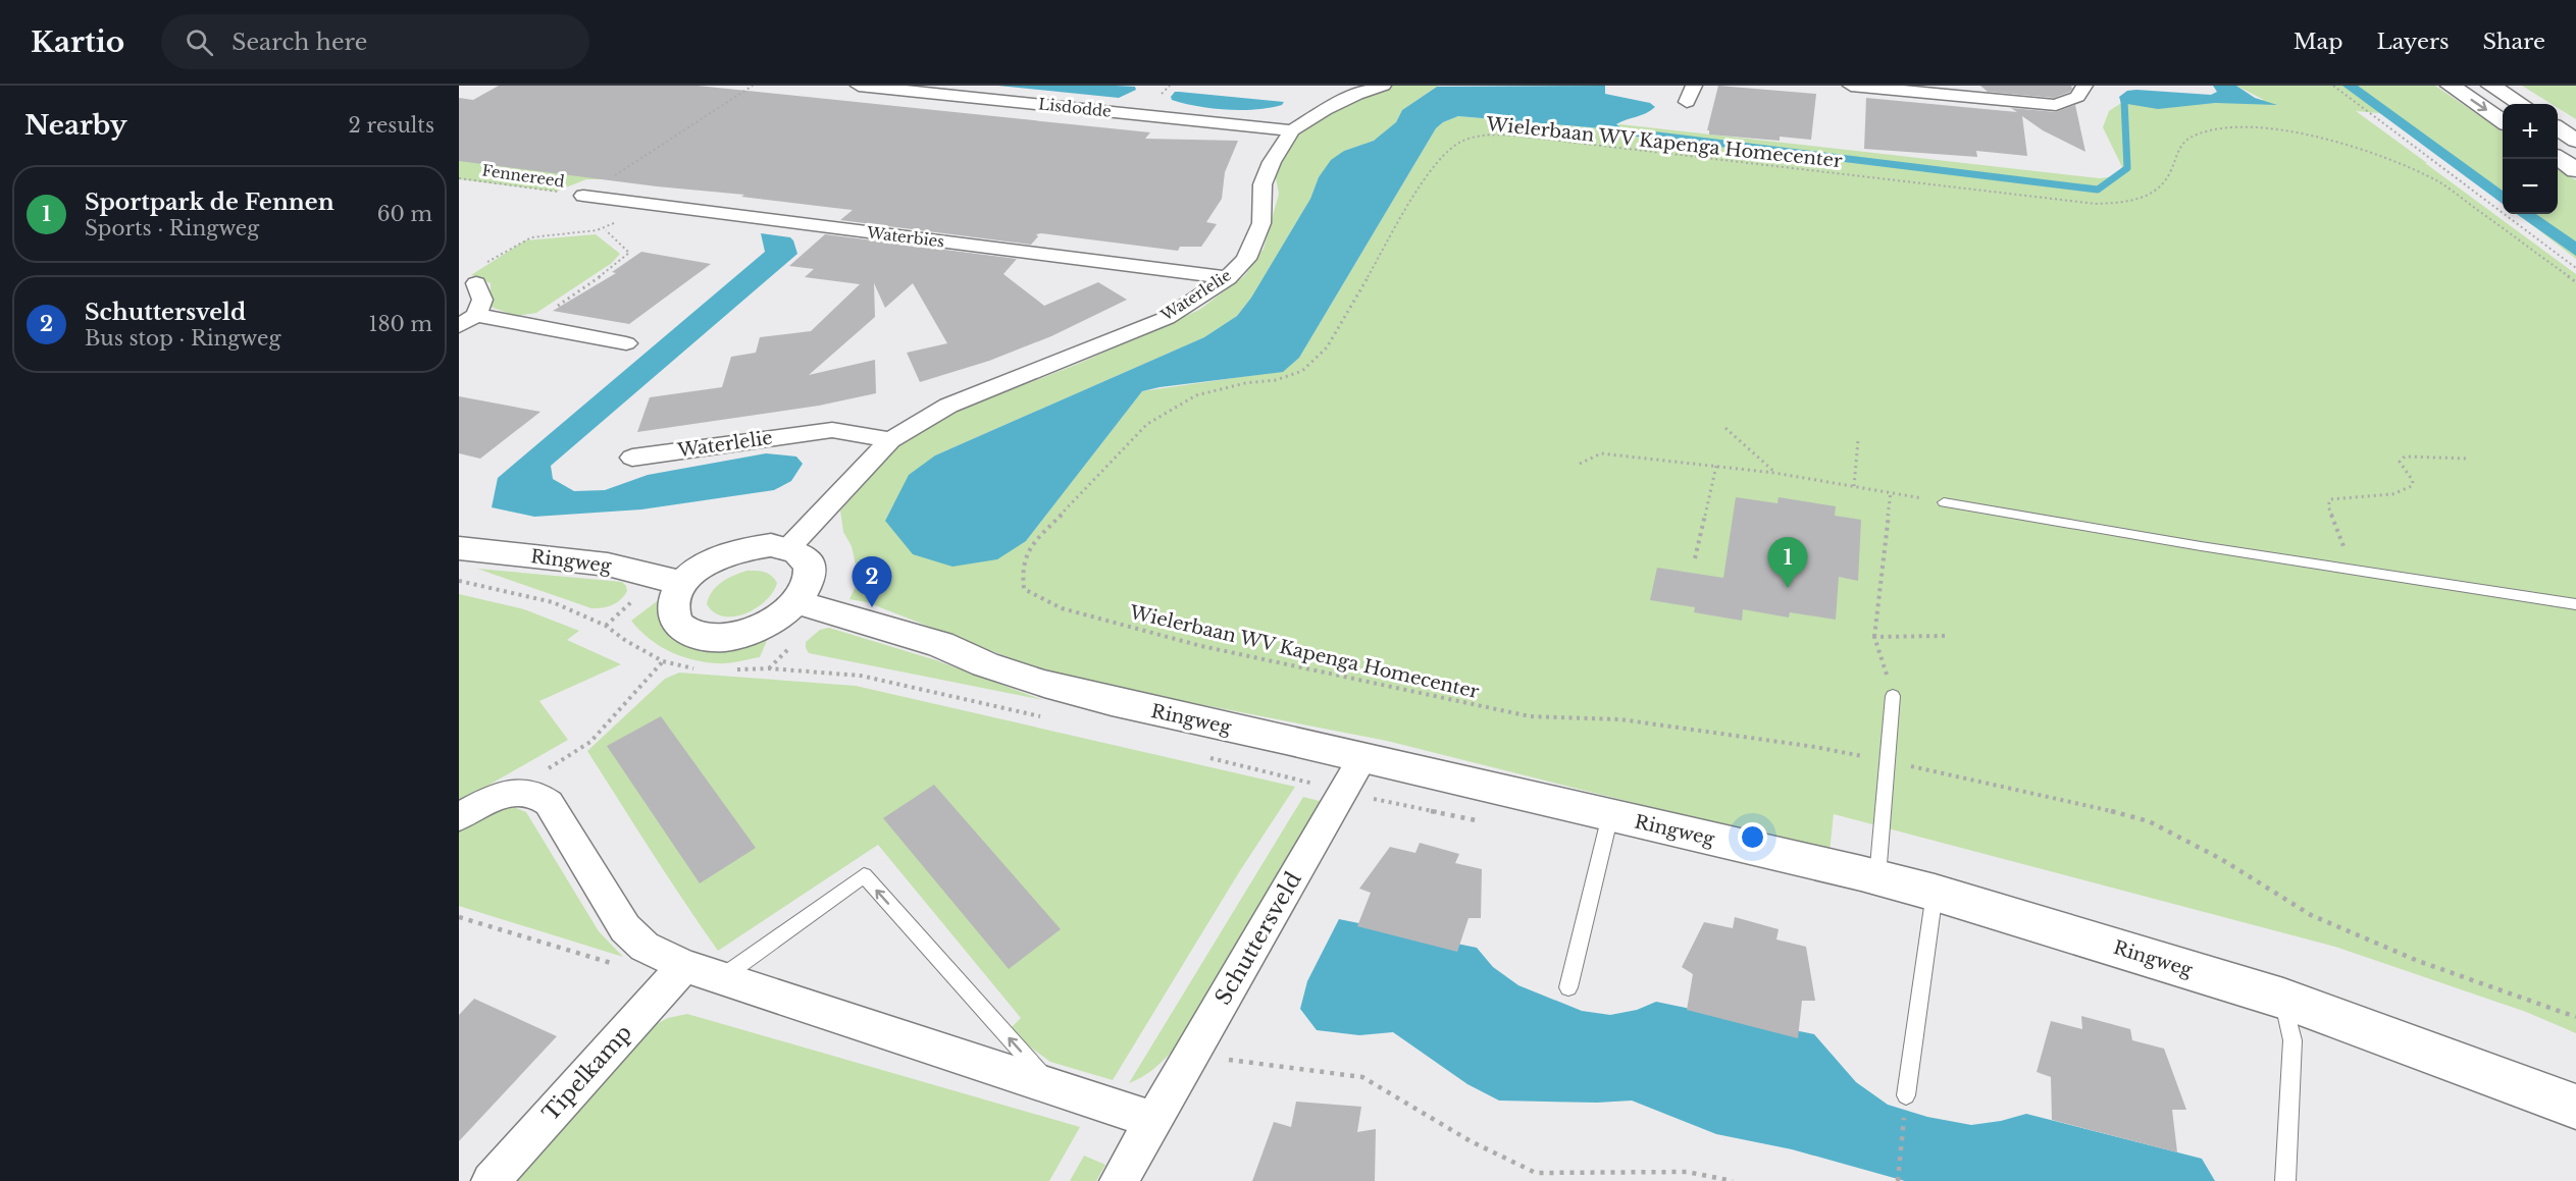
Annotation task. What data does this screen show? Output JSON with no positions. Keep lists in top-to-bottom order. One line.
{"streets":{"main road":["Ringweg"],"street":["Lisdodde","Waterbies","Waterlelie","Schuttersveld","Tipelkamp"],"path":["Wielerbaan WV Kapenga Homecenter","Fennereed"]},"crossings":[["Lisdodde","Waterlelie"],["Fennereed","Waterbies"],["Waterbies","Waterlelie"],["Waterlelie","Ringweg"],["Ringweg","Schuttersveld"]],"page":{"header":"Kartio","search":"Search here","nav":["Map","Layers","Share"],"heading":["Nearby","2 results"],"map_buttons":["+","−"],"list":[{"mark":"1","name":"Sportpark de Fennen","note":"Sports · Ringweg","value":"60 m"},{"mark":"2","name":"Schuttersveld","note":"Bus stop · Ringweg","value":"180 m"}],"pins":["1","2"]}}
